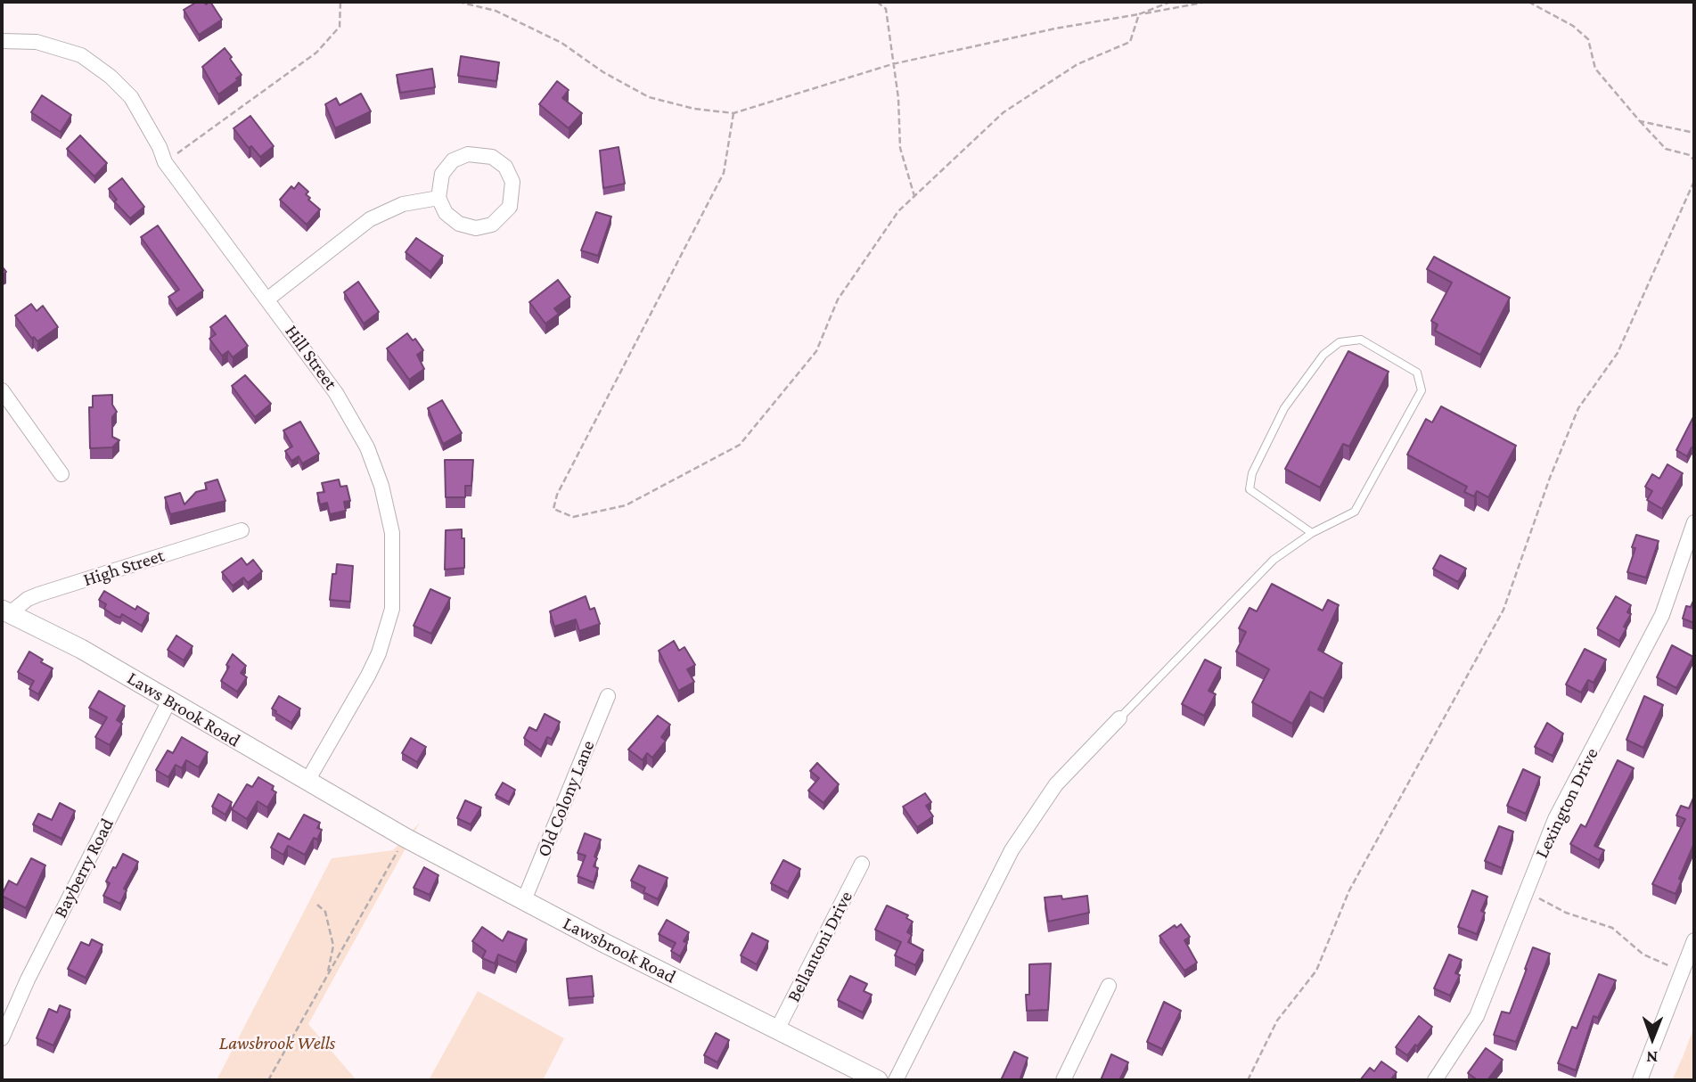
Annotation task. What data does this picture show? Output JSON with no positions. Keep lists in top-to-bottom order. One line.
{"streets":{"street":["Hill Street","High Street","Laws Brook Road","Old Colony Lane","Lexington Drive","Bayberry Road","Bellantoni Drive","Lawsbrook Road"]},"crossings":[["Hill Street","Laws Brook Road"],["High Street","Laws Brook Road"],["Laws Brook Road","Bayberry Road"],["Laws Brook Road","Lawsbrook Road"],["Old Colony Lane","Lawsbrook Road"],["Bellantoni Drive","Lawsbrook Road"]],"parks":["Lawsbrook Wells"],"north":"bottom"}
